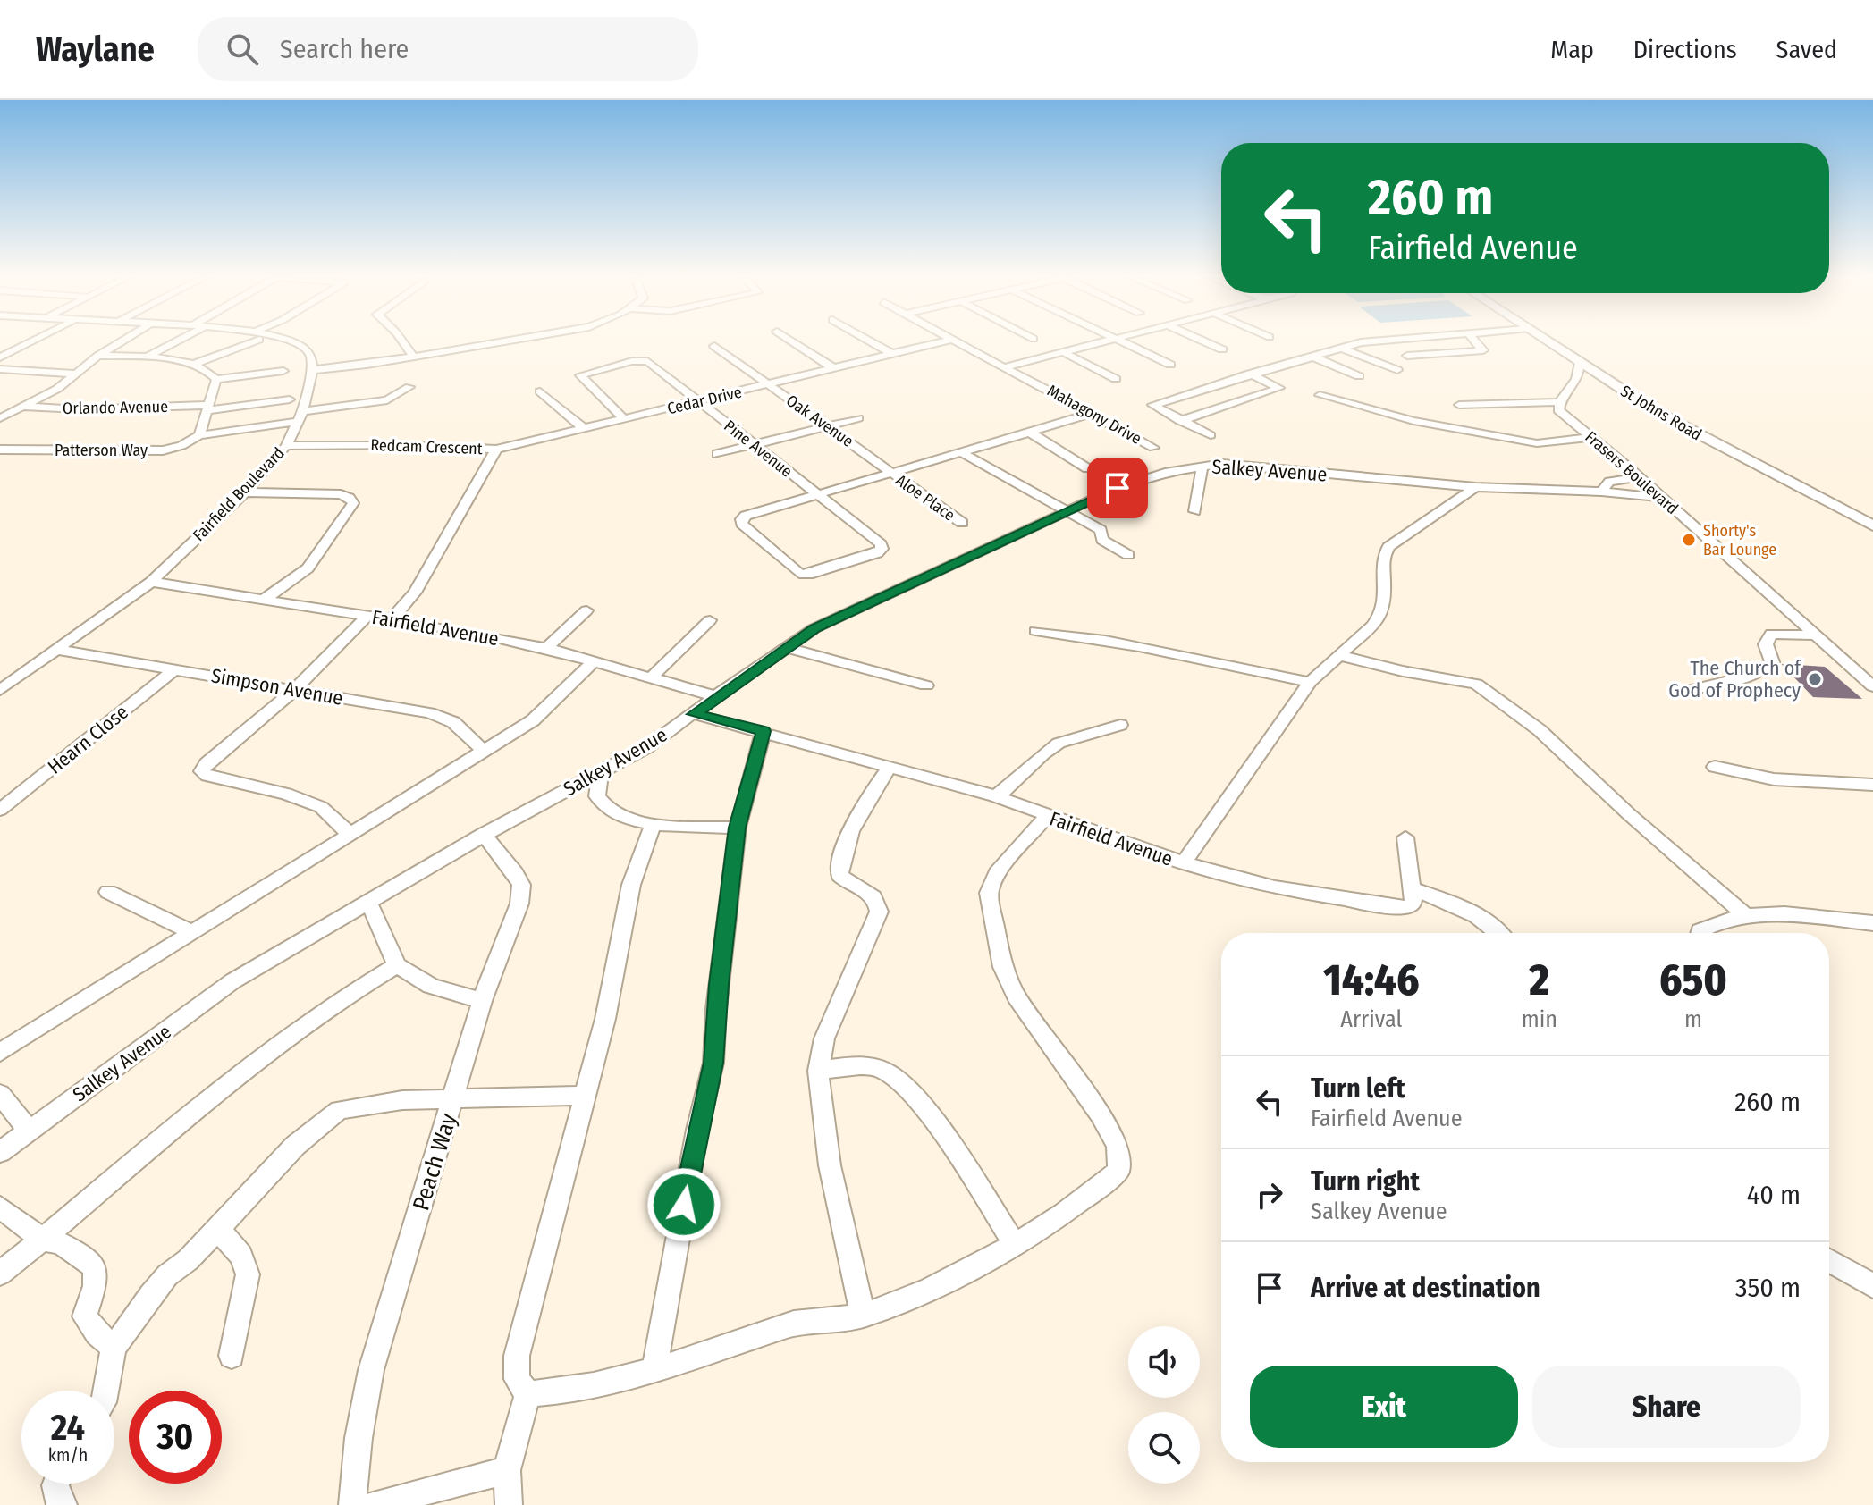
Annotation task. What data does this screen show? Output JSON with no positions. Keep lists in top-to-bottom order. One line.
{"streets":{"main road":["St Johns Road"],"street":["Cedar Drive","Orlando Avenue","Mahagony Drive","Oak Avenue","Redcam Crescent","Pine Avenue","Patterson Way","Salkey Avenue","Frasers Boulevard","Fairfield Boulevard","Aloe Place","Fairfield Avenue","Simpson Avenue","Hearn Close","Peach Way"]},"crossings":[["Cedar Drive","Oak Avenue"],["Cedar Drive","Redcam Crescent"],["Cedar Drive","Pine Avenue"],["Oak Avenue","Aloe Place"],["Redcam Crescent","Fairfield Boulevard"],["Redcam Crescent","Fairfield Avenue"],["Patterson Way","Fairfield Boulevard"],["Salkey Avenue","Frasers Boulevard"],["Salkey Avenue","Fairfield Avenue"],["Salkey Avenue","Peach Way"],["Fairfield Boulevard","Fairfield Avenue"],["Fairfield Boulevard","Simpson Avenue"],["Simpson Avenue","Hearn Close"]],"places":["Shorty's Bar Lounge","The Church of God of Prophecy"],"page":{"header":"Waylane","search":"Search here","nav":["Map","Directions","Saved"],"turn":["260 m","Fairfield Avenue"],"eta":["14:46","Arrival","2","min","650","m"],"list":[{"name":"Turn left","note":"Fairfield Avenue","value":"260 m"},{"name":"Turn right","note":"Salkey Avenue","value":"40 m"},{"name":"Arrive at destination","value":"350 m"}],"buttons":["Exit","Share"],"speed":"24 km/h","limit":"30"}}
